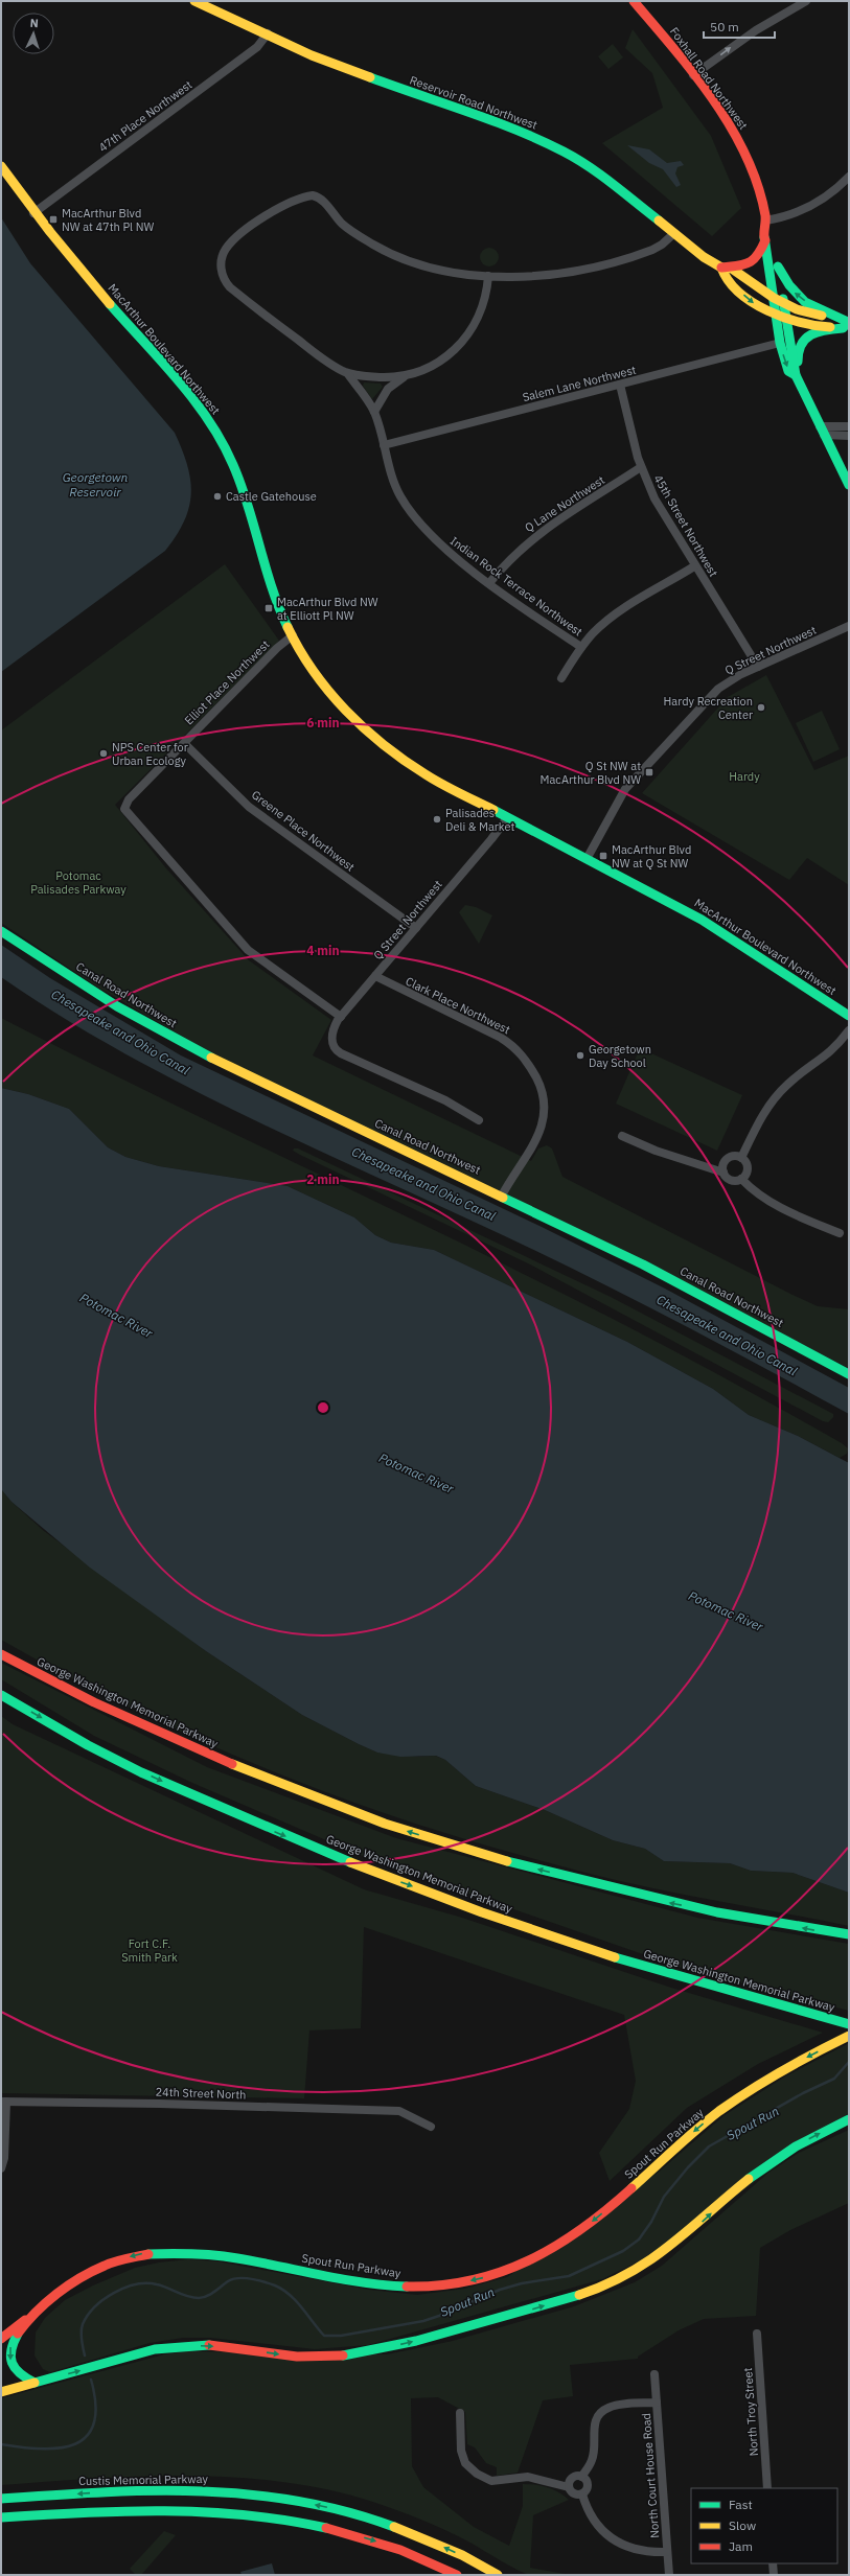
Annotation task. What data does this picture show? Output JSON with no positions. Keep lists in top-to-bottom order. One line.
{"streets":{"main road":["Foxhall Road Northwest","Reservoir Road Northwest","MacArthur Boulevard Northwest","Canal Road Northwest","George Washington Memorial Parkway","Spout Run Parkway","Custis Memorial Parkway"],"street":["47th Place Northwest","Salem Lane Northwest","Q Lane Northwest","45th Street Northwest","Indian Rock Terrace Northwest","Q Street Northwest","Elliot Place Northwest","Greene Place Northwest","Clark Place Northwest","24th Street North","North Troy Street","North Court House Road"]},"crossings":[["Foxhall Road Northwest","Reservoir Road Northwest"],["Foxhall Road Northwest","Salem Lane Northwest"],["Reservoir Road Northwest","47th Place Northwest"],["47th Place Northwest","MacArthur Boulevard Northwest"],["MacArthur Boulevard Northwest","Q Street Northwest"],["MacArthur Boulevard Northwest","Elliot Place Northwest"],["Salem Lane Northwest","45th Street Northwest"],["Salem Lane Northwest","Indian Rock Terrace Northwest"],["Q Lane Northwest","45th Street Northwest"],["Q Lane Northwest","Indian Rock Terrace Northwest"],["45th Street Northwest","Q Street Northwest"],["Q Street Northwest","Elliot Place Northwest"],["Q Street Northwest","Greene Place Northwest"],["Q Street Northwest","Clark Place Northwest"],["Elliot Place Northwest","Greene Place Northwest"],["Canal Road Northwest","Clark Place Northwest"]],"water":["Georgetown Reservoir","Chesapeake and Ohio Canal","Potomac River","Spout Run"],"parks":["Hardy","Potomac Palisades Parkway","Fort C.F. Smith Park"],"places":{"transit":["MacArthur Blvd NW at 47th Pl NW","MacArthur Blvd NW at Elliott Pl NW","Q St NW at MacArthur Blvd NW","MacArthur Blvd NW at Q St NW"],"other":["Castle Gatehouse","Hardy Recreation Center","NPS Center for Urban Ecology","Palisades Deli & Market","Georgetown Day School"]},"legend":["Fast","Slow","Jam"],"scale_bar":"50 m","north":"top","rings":["6 min","4 min","2 min"]}
